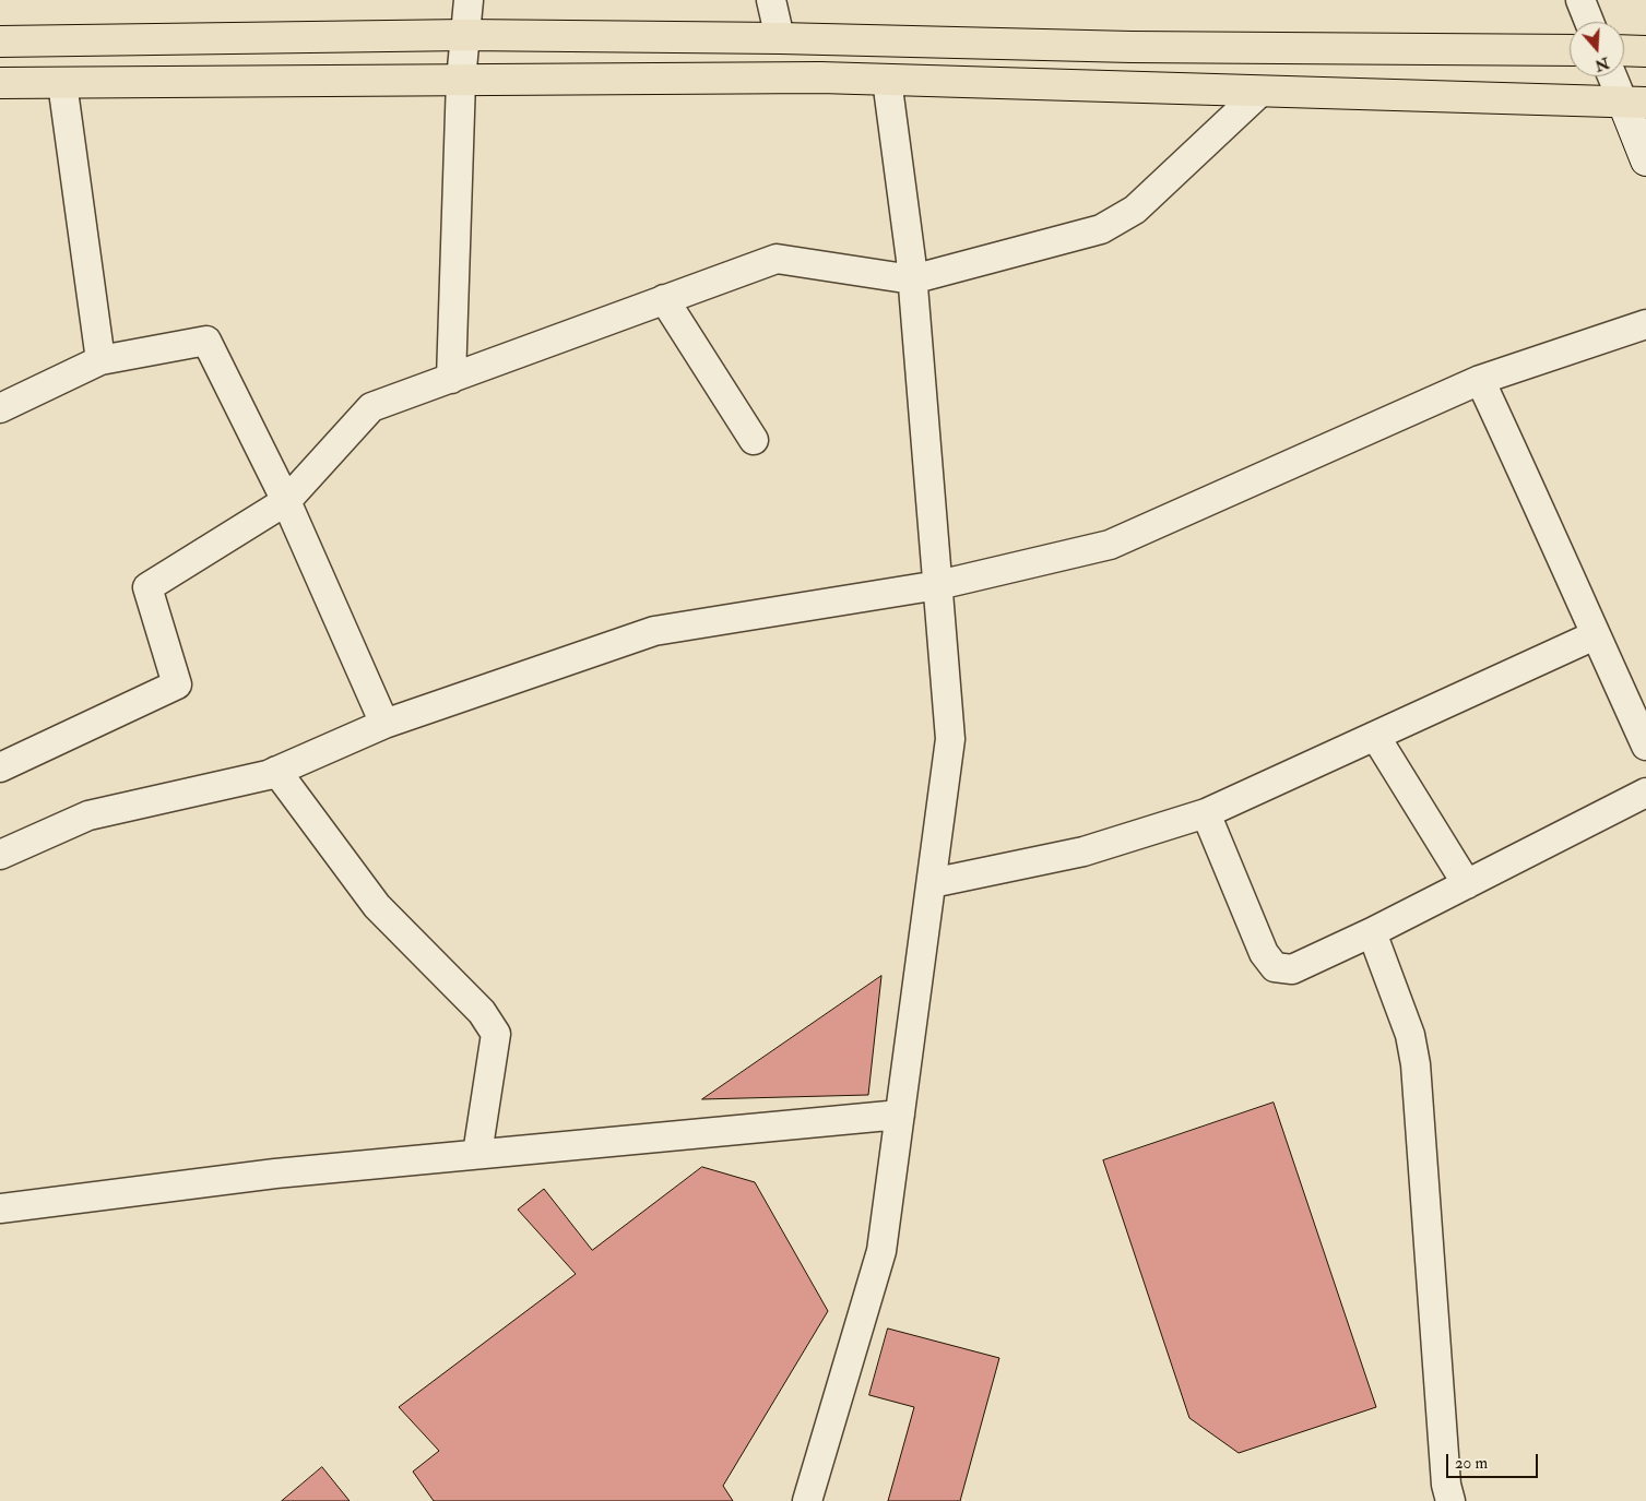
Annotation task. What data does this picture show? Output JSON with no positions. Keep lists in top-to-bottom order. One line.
{"scale_bar":"20 m","north":"bottom"}
